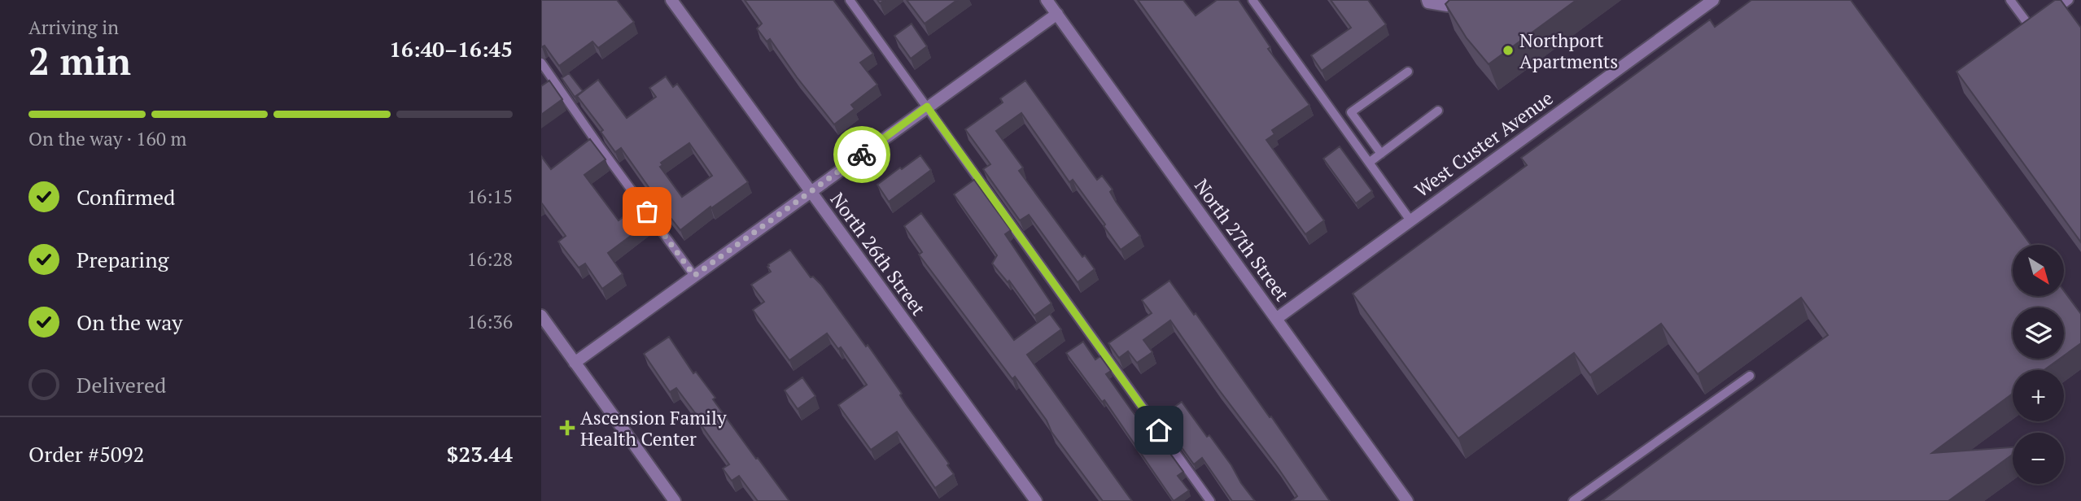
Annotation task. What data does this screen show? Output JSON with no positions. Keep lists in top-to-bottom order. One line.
{"streets":{"street":["West Custer Avenue","North 27th Street","North 26th Street"]},"crossings":[["West Custer Avenue","North 27th Street"]],"places":{"other":["Northport Apartments"],"health":["Ascension Family Health Center"]},"north":"bottom right","page":{"heading":["2 min","Arriving in","16:40–16:45"],"panel":["Order #5092","$23.44"],"bar":"On the way · 160 m","list":[["Confirmed","16:15"],["Preparing","16:28"],["On the way","16:36"],"Delivered"],"map_buttons":["+","−"]}}
